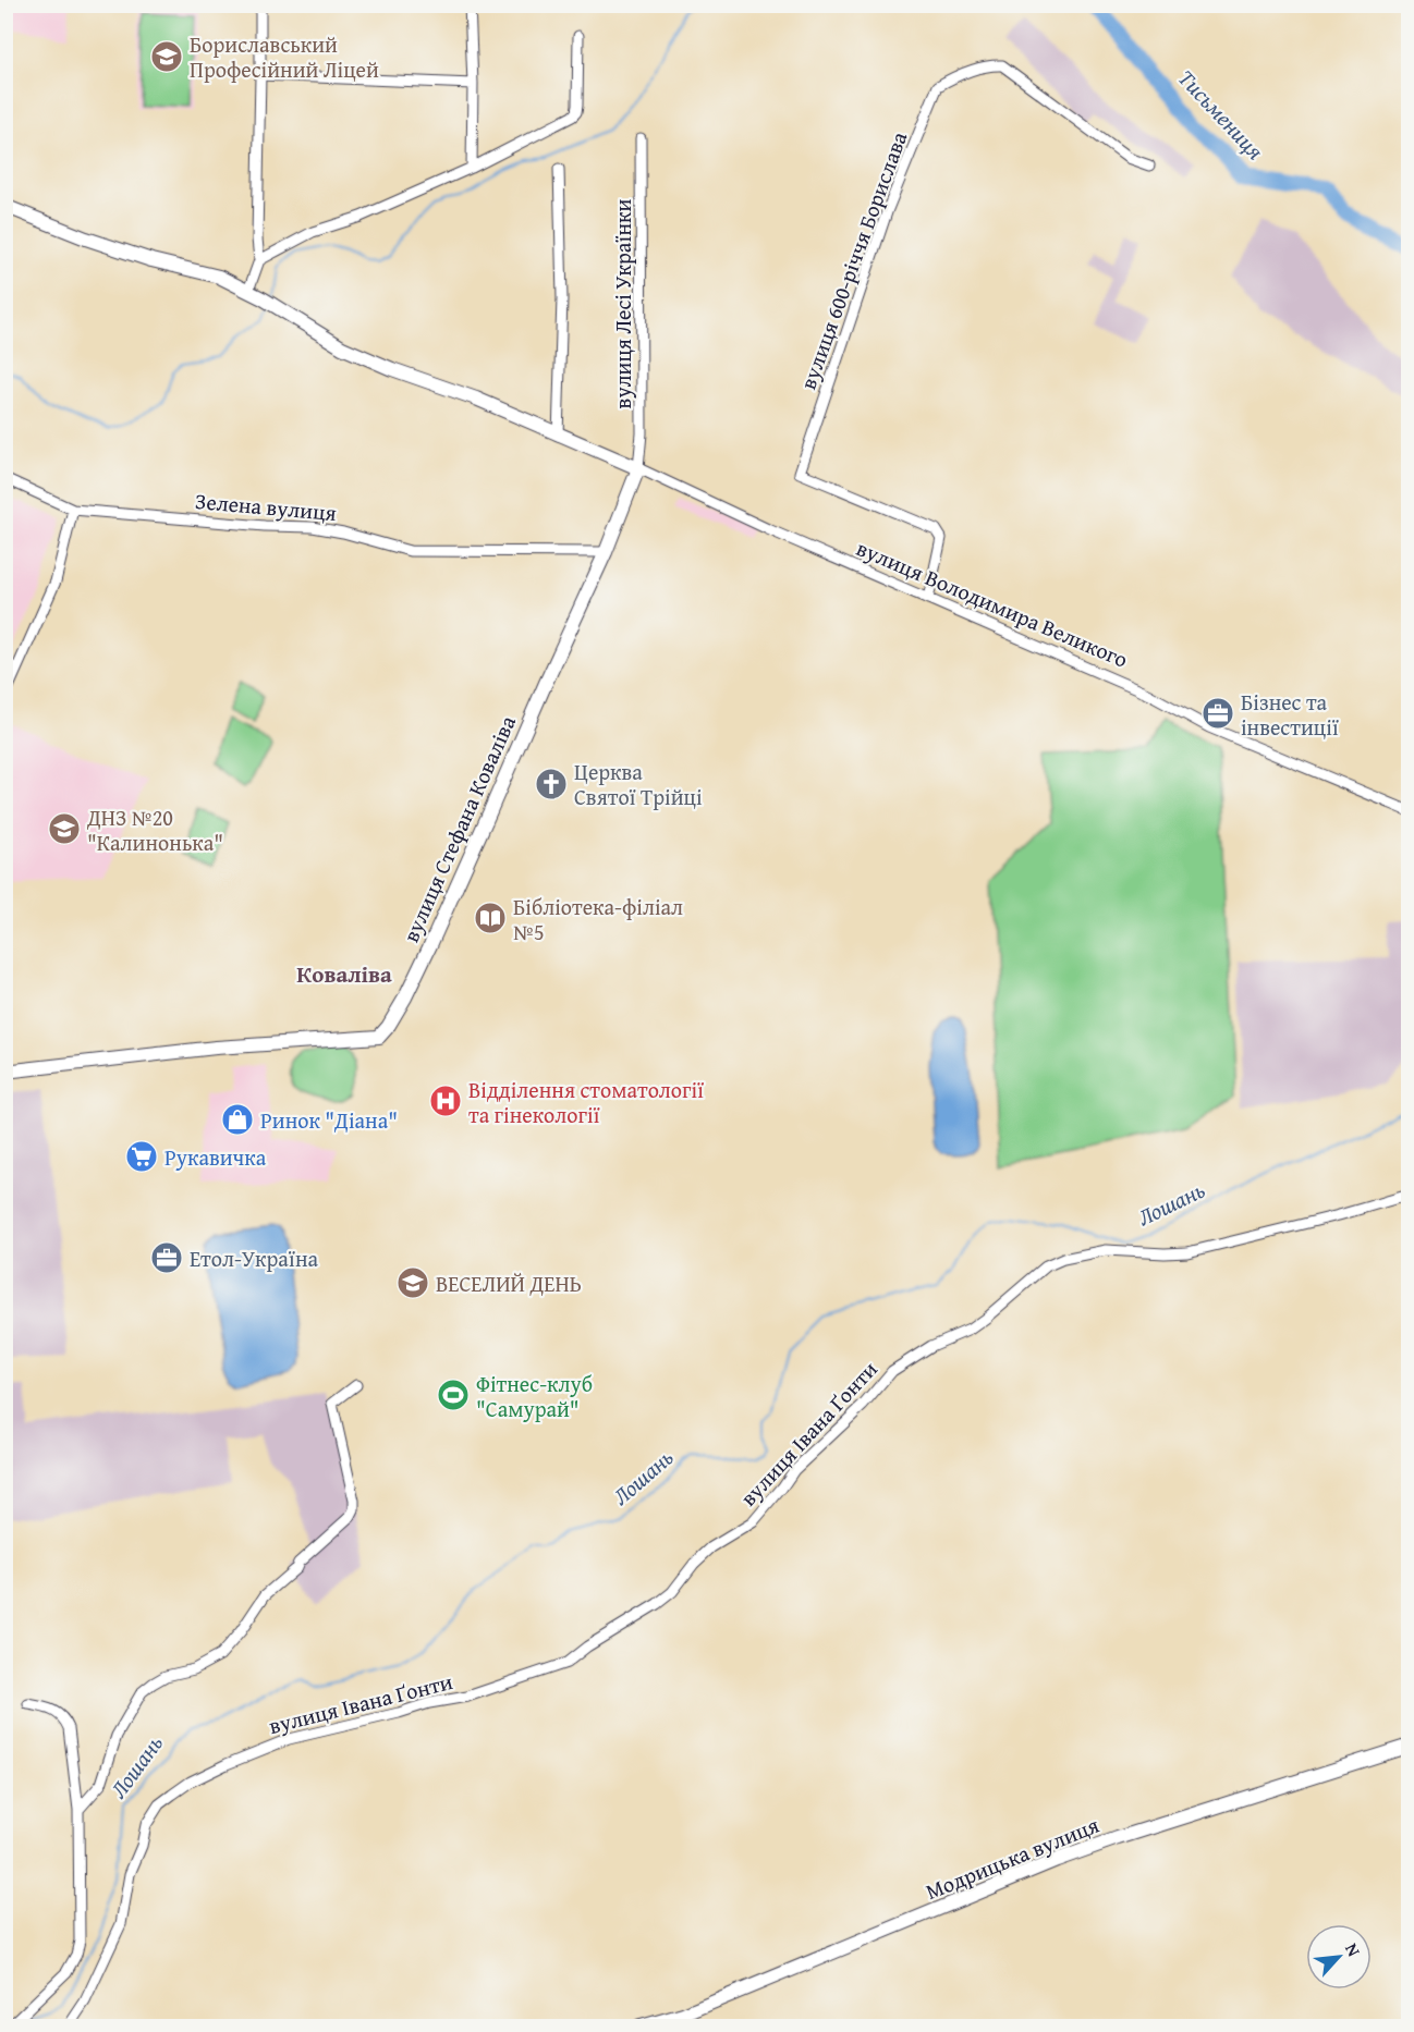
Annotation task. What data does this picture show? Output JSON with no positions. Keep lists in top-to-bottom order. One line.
{"streets":{"street":["вулиця 600-річчя Борислава","вулиця Лесі Українки","Зелена вулиця","вулиця Володимира Великого","вулиця Стефана Коваліва","вулиця Івана Ґонти","Модрицька вулиця"]},"crossings":[["вулиця 600-річчя Борислава","вулиця Володимира Великого"],["вулиця Лесі Українки","вулиця Володимира Великого"],["вулиця Лесі Українки","вулиця Стефана Коваліва"],["Зелена вулиця","вулиця Стефана Коваліва"],["вулиця Володимира Великого","вулиця Стефана Коваліва"]],"districts":["Коваліва"],"water":["Тисьмениця","Лошань"],"places":{"school or university":["Бориславський Професійний Ліцей","ДНЗ №20 \"Калинонька\"","ВЕСЕЛИЙ ДЕНЬ"],"office":["Бізнес та інвестиції","Етол-Україна"],"church":["Церква Святої Трійці"],"library":["Бібліотека-філіал №5"],"hospital":["Відділення стоматології та гінекології"],"shop":["Ринок \"Діана\""],"supermarket":["Рукавичка"],"sports":["Фітнес-клуб \"Самурай\""]},"north":"top right"}
